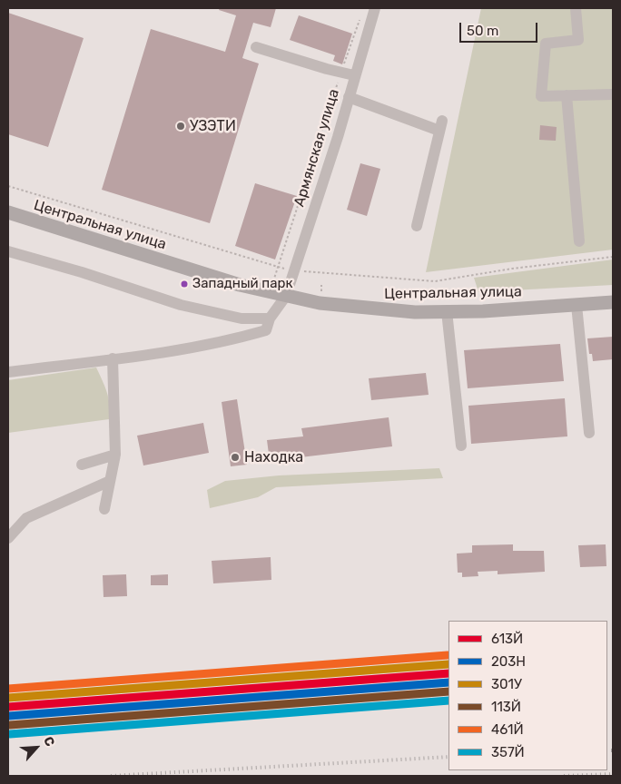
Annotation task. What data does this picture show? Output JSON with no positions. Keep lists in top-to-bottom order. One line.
{"streets":{"main road":["Центральная улица"],"street":["Армянская улица"]},"crossings":[["Армянская улица","Центральная улица"]],"places":["УЗЭТИ","Западный парк","Находка"],"lines":["transit line 461Й","transit line 301У","transit line 613Й","transit line 203Н","transit line 113Й","transit line 357Й"],"legend":["613Й","203Н","301У","113Й","461Й","357Й"],"scale_bar":"50 m","north":"top right"}
